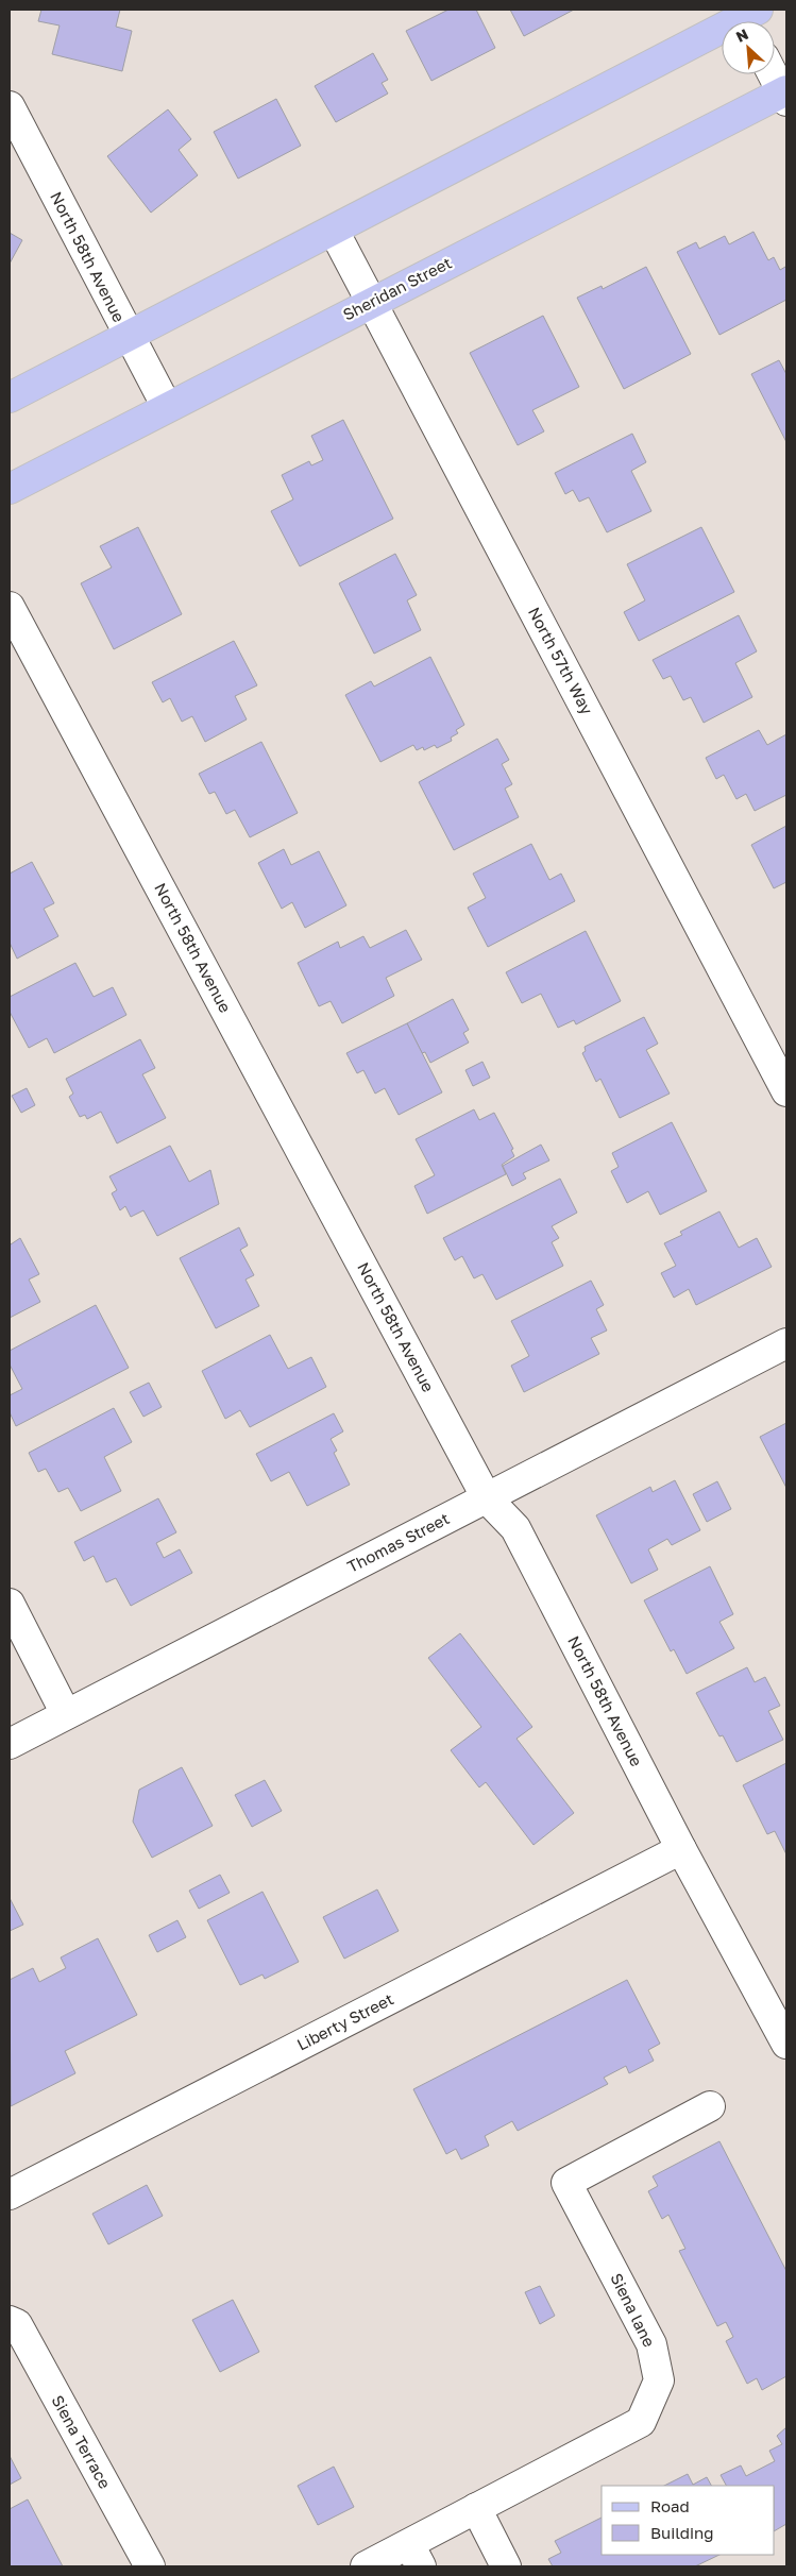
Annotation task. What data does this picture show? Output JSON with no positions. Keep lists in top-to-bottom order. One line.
{"streets":{"main road":["Sheridan Street"],"street":["North 58th Avenue","North 57th Way","Thomas Street","Liberty Street","Siena lane","Siena Terrace"]},"crossings":[["North 58th Avenue","Sheridan Street"],["North 58th Avenue","Thomas Street"],["North 58th Avenue","Liberty Street"],["Sheridan Street","North 57th Way"]],"legend":["Road","Building"],"north":"top left"}
